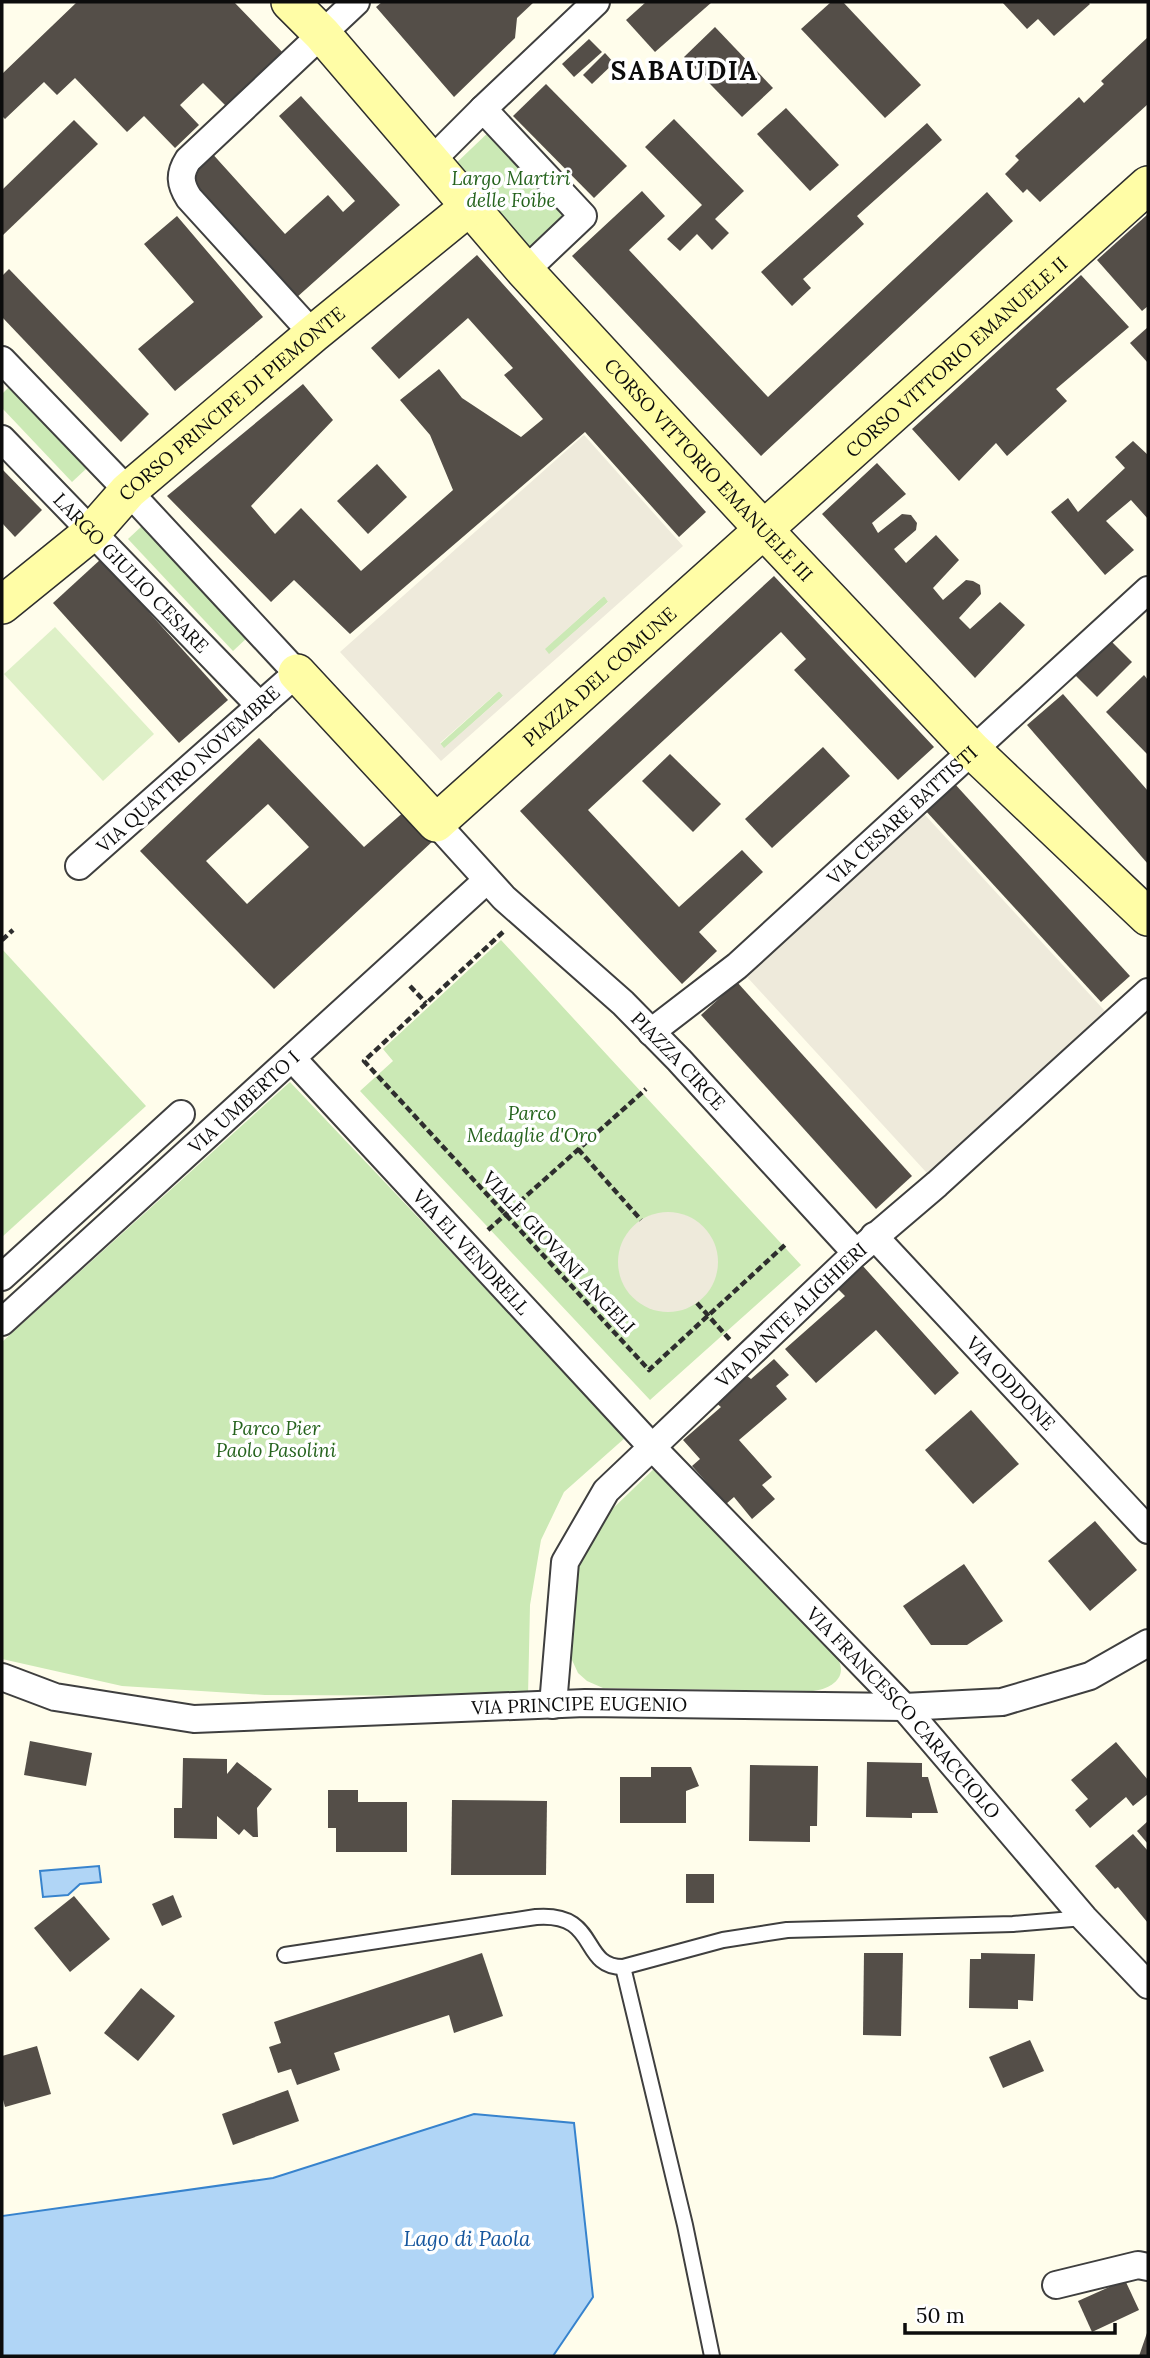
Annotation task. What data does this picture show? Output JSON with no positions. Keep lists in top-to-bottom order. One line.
{"streets":{"street":["CORSO VITTORIO EMANUELE II","CORSO PRINCIPE DI PIEMONTE","CORSO VITTORIO EMANUELE III","LARGO GIULIO CESARE","PIAZZA DEL COMUNE","VIA QUATTRO NOVEMBRE","VIA CESARE BATTISTI","PIAZZA CIRCE","VIA UMBERTO I","VIA EL VENDRELL","VIA DANTE ALIGHIERI","VIA ODDONE","VIA PRINCIPE EUGENIO","VIA FRANCESCO CARACCIOLO"],"path":["VIALE GIOVANI ANGELI"]},"crossings":[["CORSO VITTORIO EMANUELE II","CORSO VITTORIO EMANUELE III"],["CORSO VITTORIO EMANUELE II","PIAZZA DEL COMUNE"],["CORSO PRINCIPE DI PIEMONTE","CORSO VITTORIO EMANUELE III"],["CORSO PRINCIPE DI PIEMONTE","LARGO GIULIO CESARE"],["CORSO VITTORIO EMANUELE III","PIAZZA DEL COMUNE"],["CORSO VITTORIO EMANUELE III","VIA CESARE BATTISTI"],["LARGO GIULIO CESARE","VIA QUATTRO NOVEMBRE"],["VIA CESARE BATTISTI","PIAZZA CIRCE"],["PIAZZA CIRCE","VIA UMBERTO I"],["PIAZZA CIRCE","VIA DANTE ALIGHIERI"],["PIAZZA CIRCE","VIA ODDONE"],["VIA UMBERTO I","VIA EL VENDRELL"],["VIA EL VENDRELL","VIA DANTE ALIGHIERI"],["VIA EL VENDRELL","VIA FRANCESCO CARACCIOLO"],["VIA DANTE ALIGHIERI","VIA ODDONE"],["VIA DANTE ALIGHIERI","VIA PRINCIPE EUGENIO"],["VIA DANTE ALIGHIERI","VIA FRANCESCO CARACCIOLO"],["VIA PRINCIPE EUGENIO","VIA FRANCESCO CARACCIOLO"]],"districts":["SABAUDIA"],"water":["Lago di Paola"],"parks":["Largo Martiri delle Foibe","Parco Medaglie d'Oro","Parco Pier Paolo Pasolini"],"scale_bar":"50 m"}
